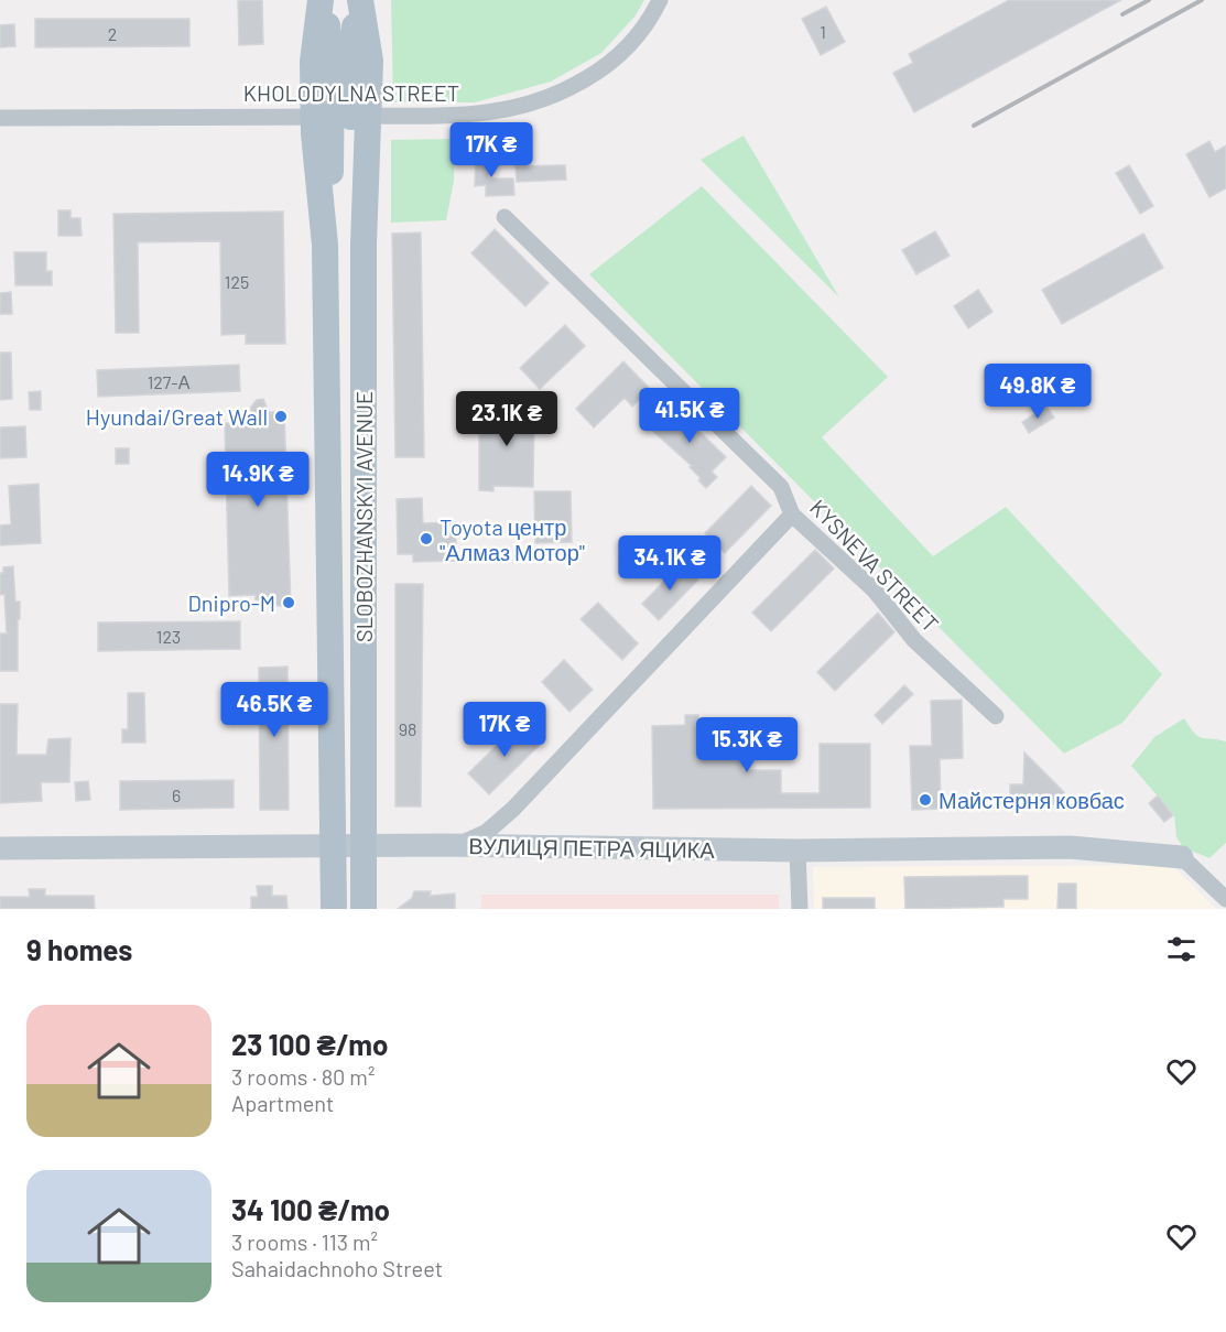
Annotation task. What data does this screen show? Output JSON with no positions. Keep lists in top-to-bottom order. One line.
{"streets":{"main road":["SLOBOZHANSKYI AVENUE"],"street":["KHOLODYLNA STREET","KYSNEVA STREET","ВУЛИЦЯ ПЕТРА ЯЦИКА"]},"crossings":[["SLOBOZHANSKYI AVENUE","ВУЛИЦЯ ПЕТРА ЯЦИКА"]],"places":["Hyundai/Great Wall","Toyota центр \"Алмаз Мотор\"","Dnipro-M","Майстерня ковбас"],"house_numbers":["1","2","125","127-А","123","98","6"],"page":{"price":["17K ₴","49.8K ₴","41.5K ₴","23.1K ₴","14.9K ₴","34.1K ₴","46.5K ₴","17K ₴","15.3K ₴"],"heading":"9 homes","list":[{"name":"23 100 ₴/mo","note":"3 rooms · 80 m² · Apartment"},{"name":"34 100 ₴/mo","note":"3 rooms · 113 m² · Sahaidachnoho Street"}]}}
